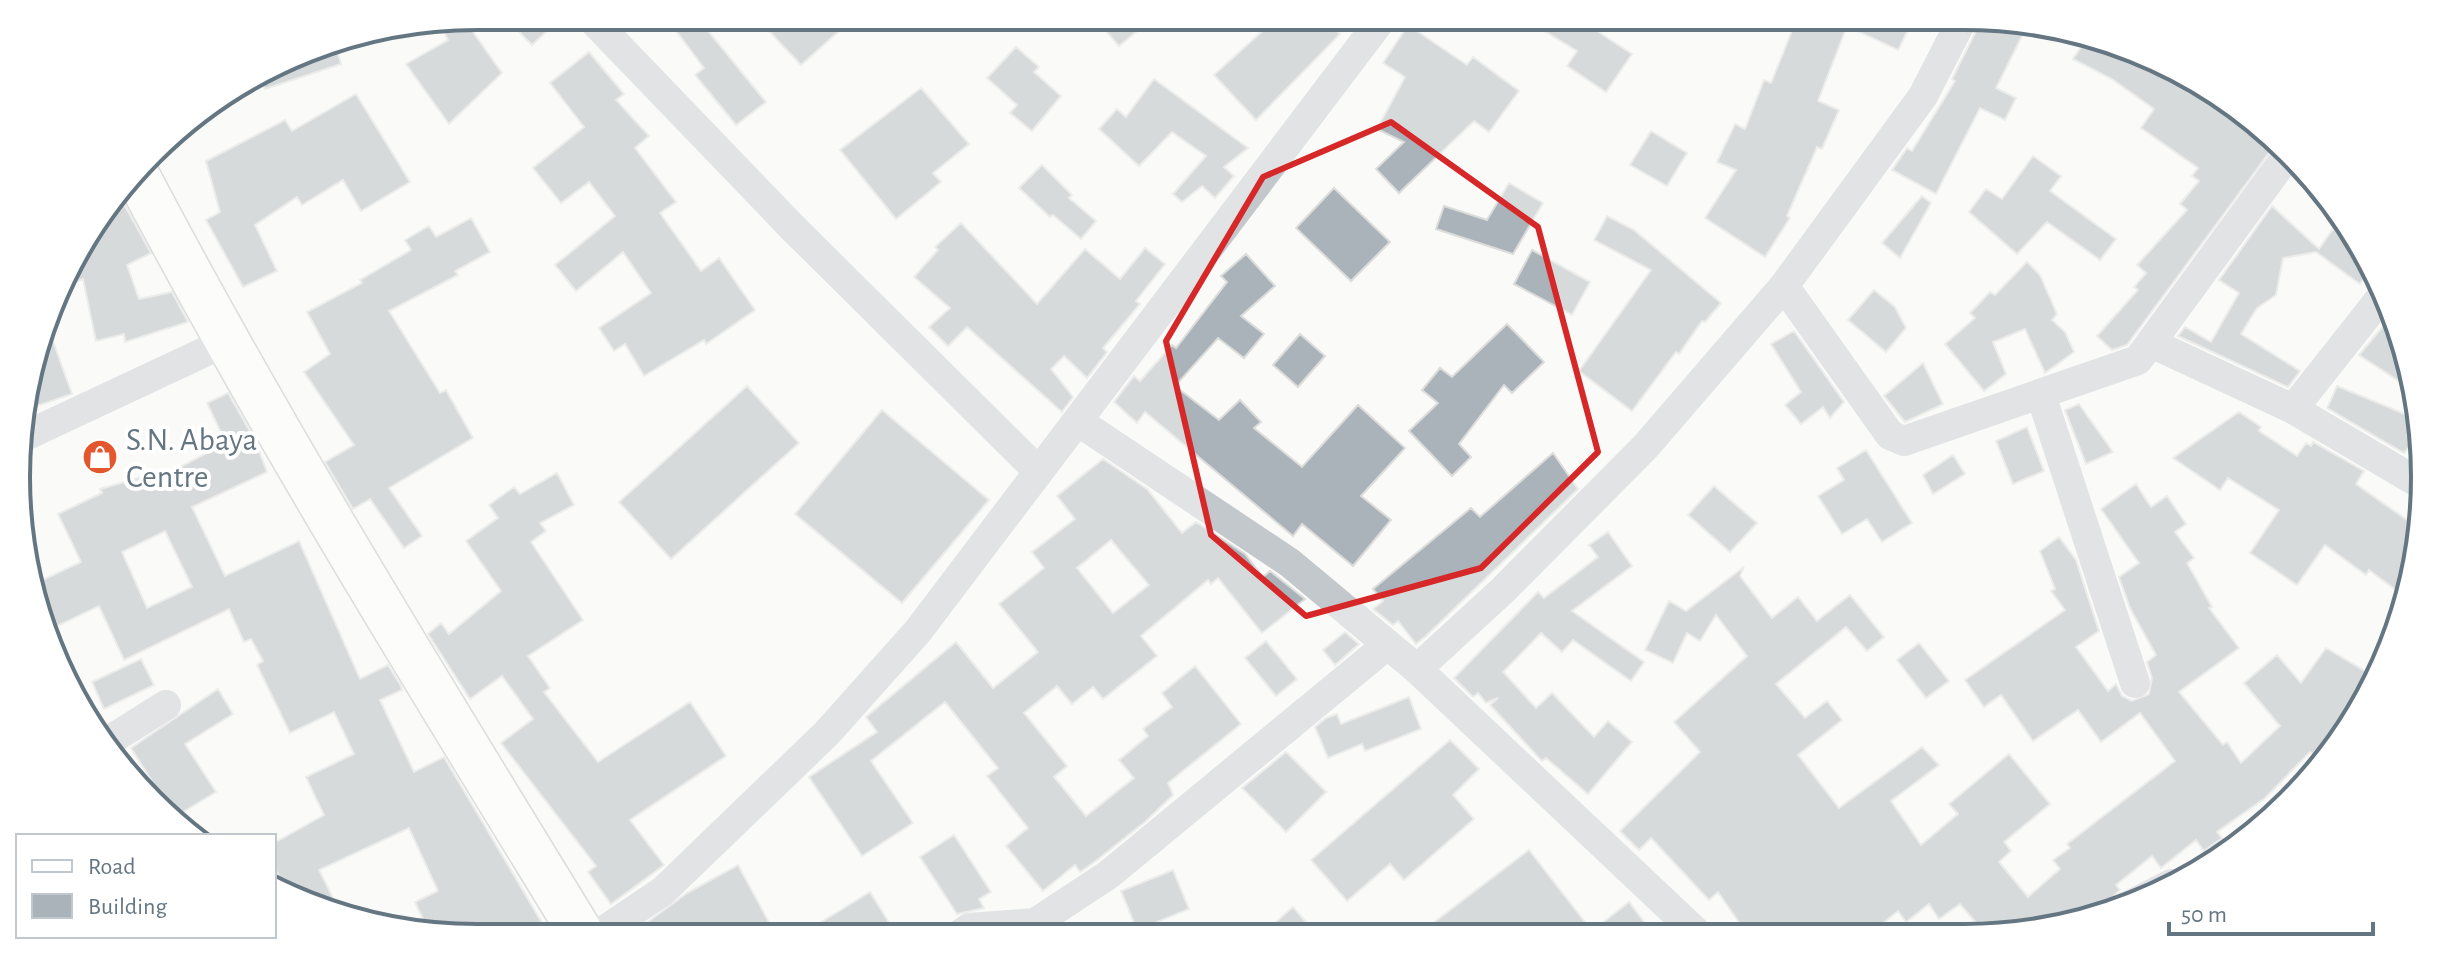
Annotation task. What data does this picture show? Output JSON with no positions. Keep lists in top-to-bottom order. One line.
{"places":{"shop":["S.N. Abaya Centre"]},"legend":["Road","Building"],"scale_bar":"50 m"}
